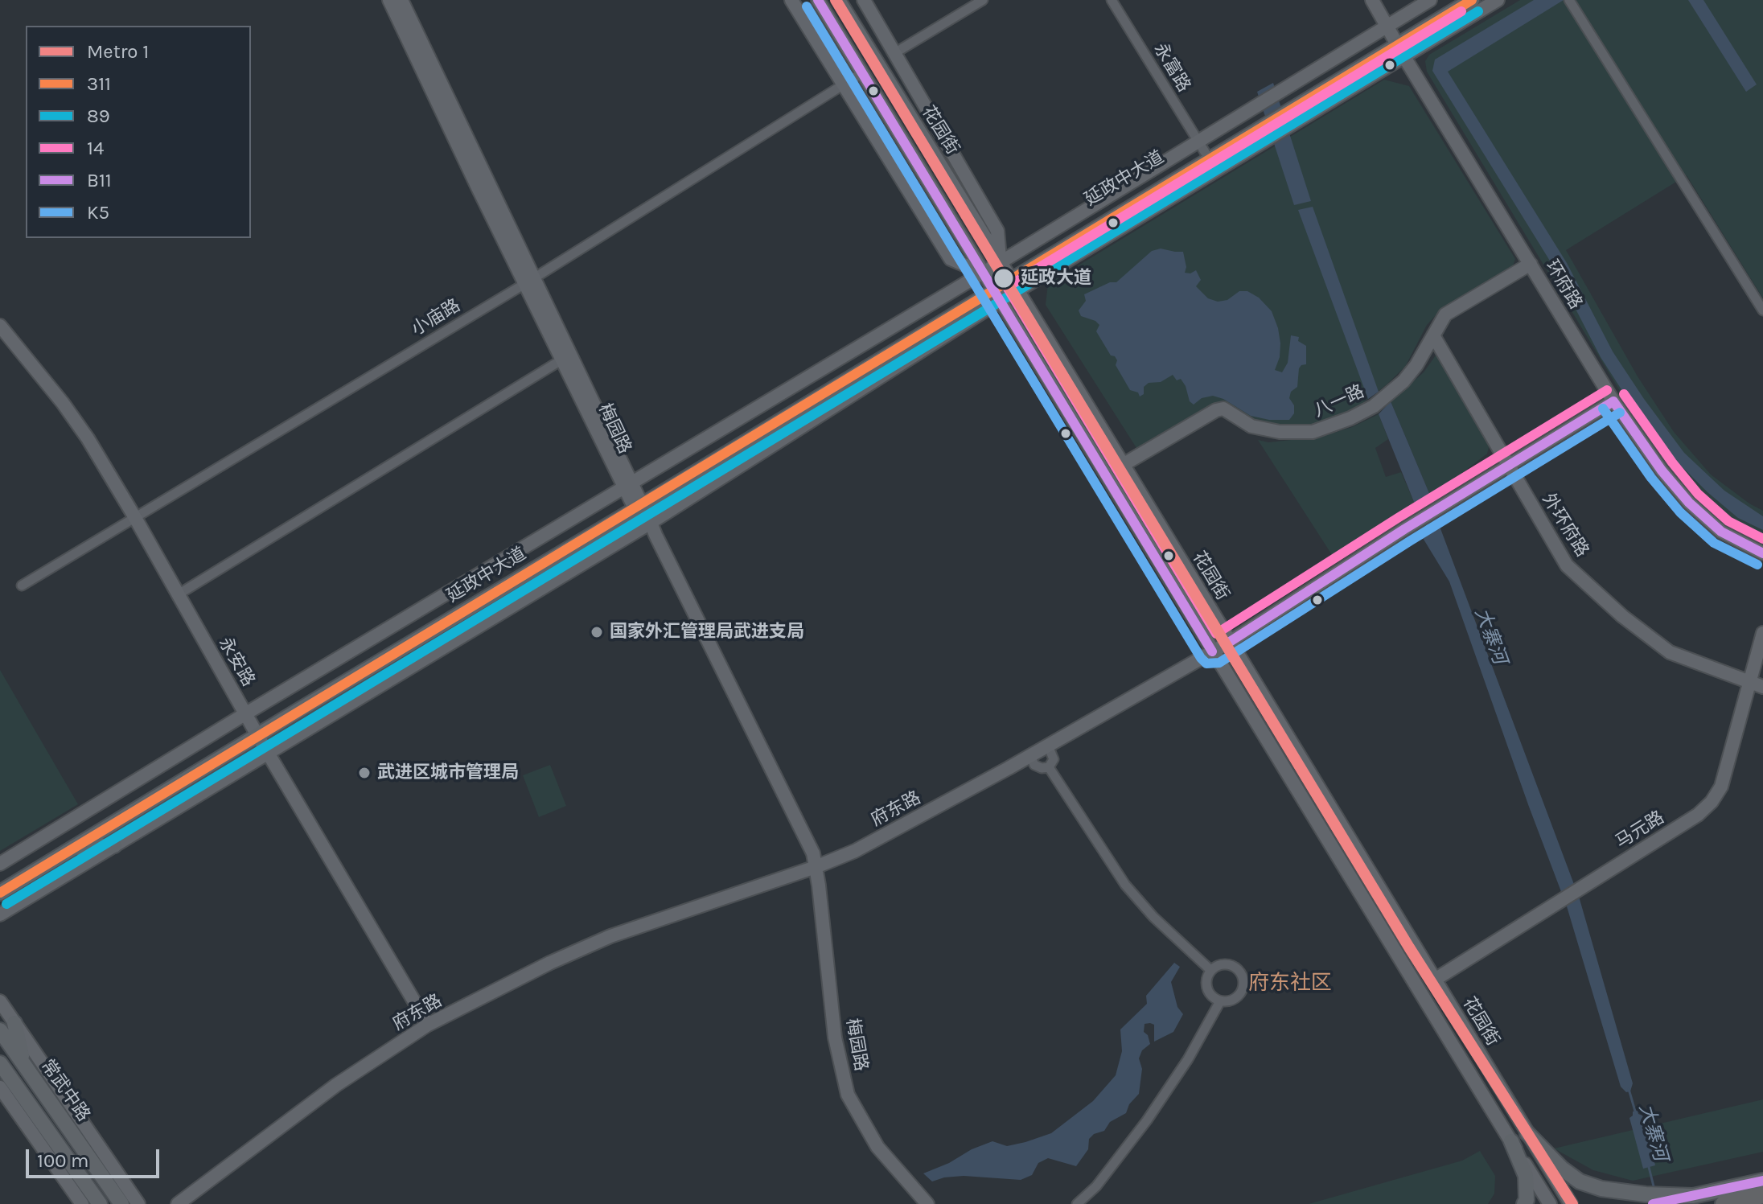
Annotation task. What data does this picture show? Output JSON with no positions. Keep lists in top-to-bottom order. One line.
{"streets":{"main road":["延政中大道","常武中路"],"street":["永富路","花园街","环府路","小庙路","八一路","梅园路","外环府路","永安路","府东路","马元路"]},"crossings":[["永富路","延政中大道"],["花园街","延政中大道"],["花园街","小庙路"],["花园街","八一路"],["花园街","府东路"],["花园街","马元路"],["延政中大道","梅园路"],["延政中大道","永安路"],["环府路","八一路"],["环府路","府东路"],["小庙路","梅园路"],["小庙路","永安路"],["八一路","外环府路"],["梅园路","府东路"],["外环府路","府东路"],["外环府路","马元路"],["永安路","府东路"]],"districts":["府东社区"],"water":["大寨河"],"places":["延政大道","国家外汇管理局武进支局","武进区城市管理局"],"lines":["metro line 1","transit line 311","transit line B11","transit line K5","transit line 89","transit line 14"],"legend":["Metro 1","311","89","14","B11","K5"],"scale_bar":"100 m"}
